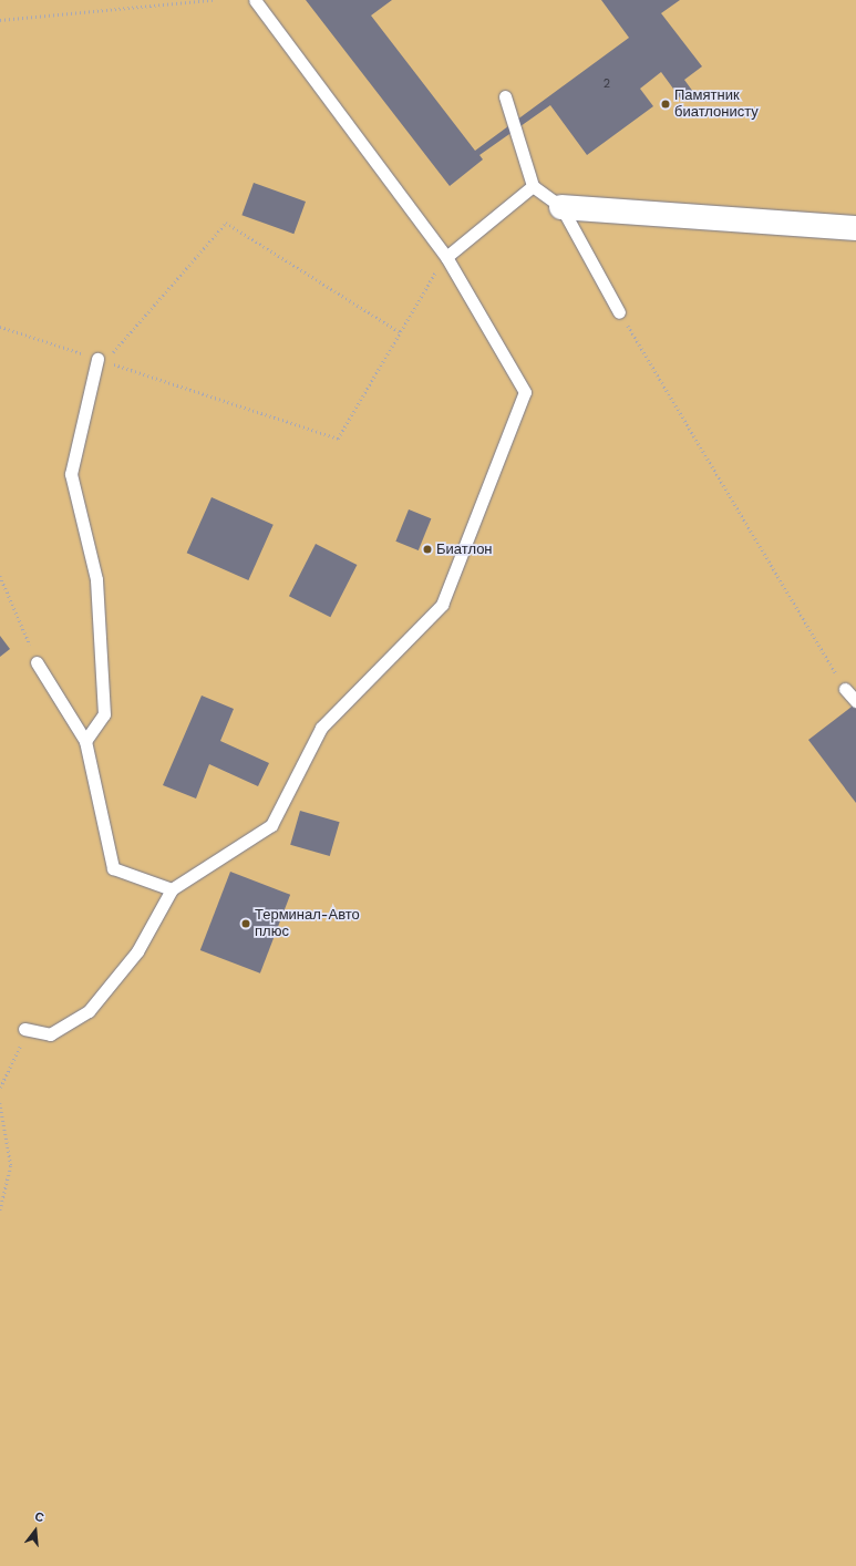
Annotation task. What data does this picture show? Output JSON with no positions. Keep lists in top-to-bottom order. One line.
{"places":["Памятник биатлонисту","Биатлон","Терминал-Авто плюс"],"house_numbers":["2"],"north":"top"}
